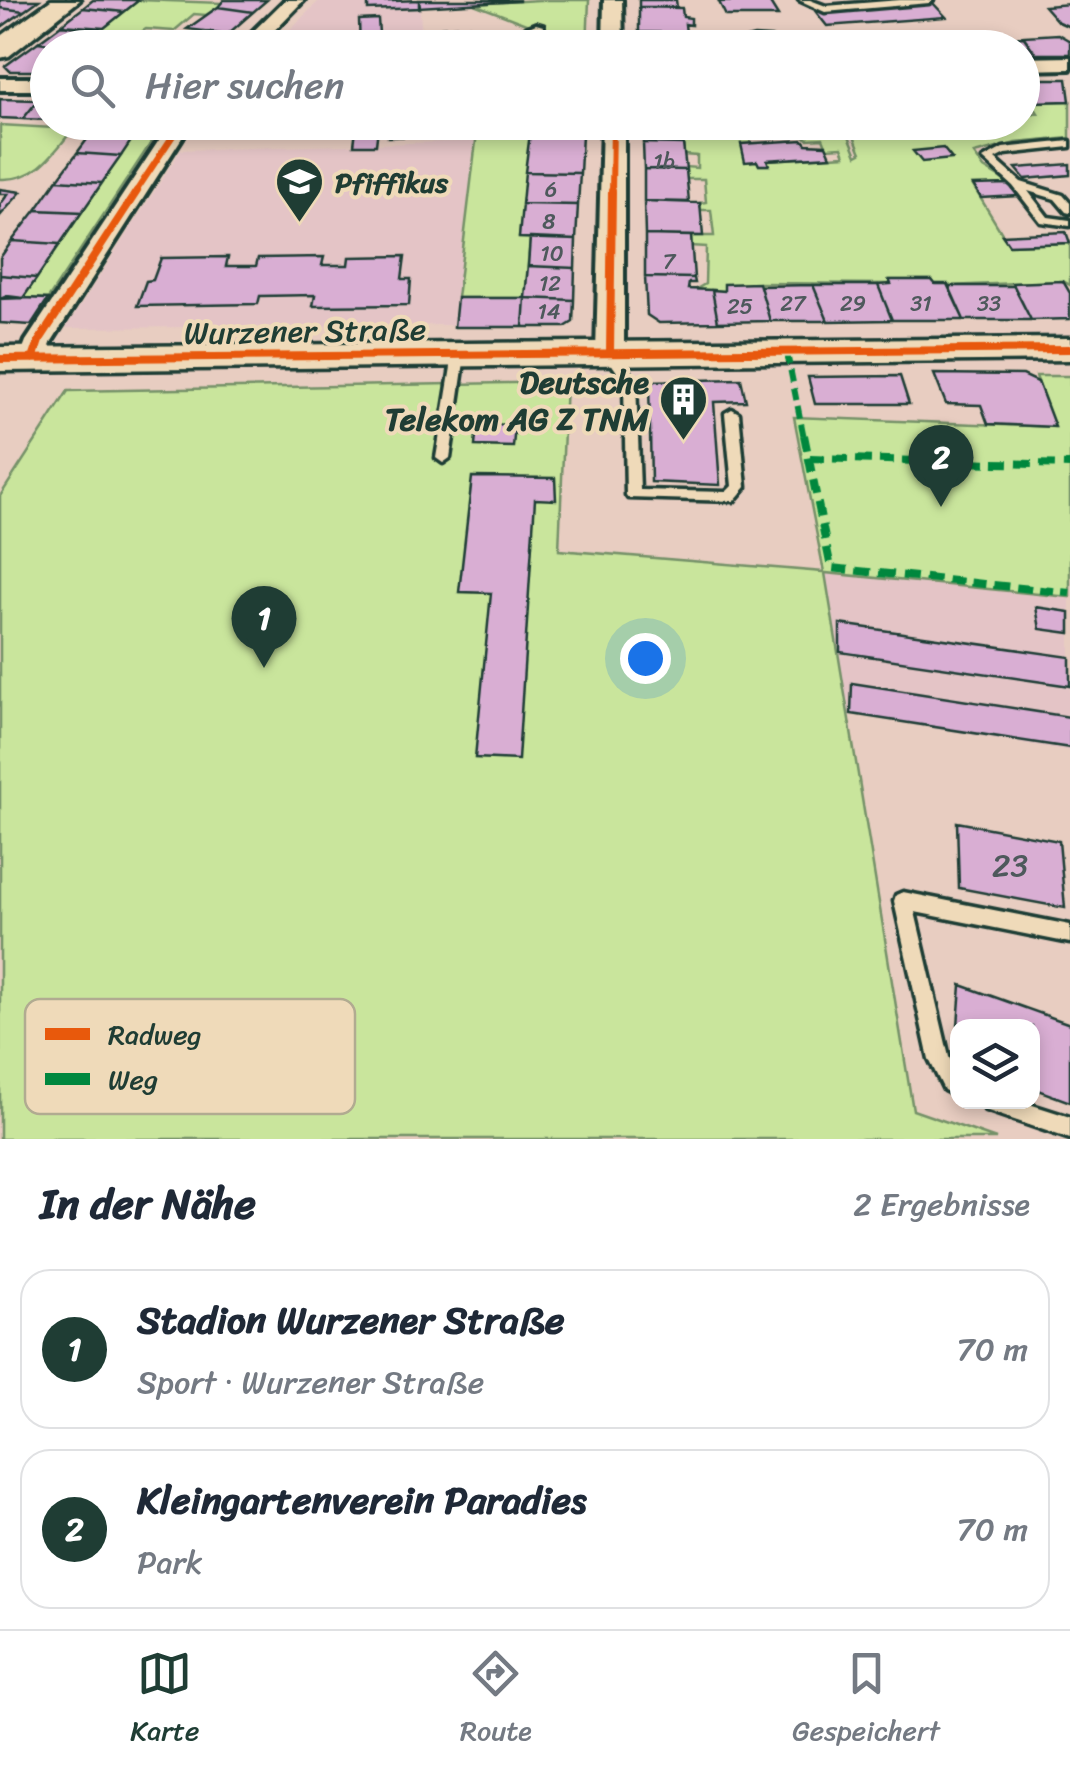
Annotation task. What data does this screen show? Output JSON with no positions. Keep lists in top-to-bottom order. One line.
{"streets":{"street":["Wurzener Straße"]},"places":{"school or university":["Pfiffikus"],"building":["Deutsche Telekom AG Z TNM"]},"house_numbers":["1b","6","8","10","7","12","27","29","31","33","25","14","23"],"legend":["Radweg","Weg"],"page":{"search":"Hier suchen","pins":["2","1"],"heading":["In der Nähe","2 Ergebnisse"],"list":[{"mark":"1","name":"Stadion Wurzener Straße","note":"Sport · Wurzener Straße","value":"70 m"},{"mark":"2","name":"Kleingartenverein Paradies","note":"Park","value":"70 m"}],"nav":["Karte","Route","Gespeichert"]}}
